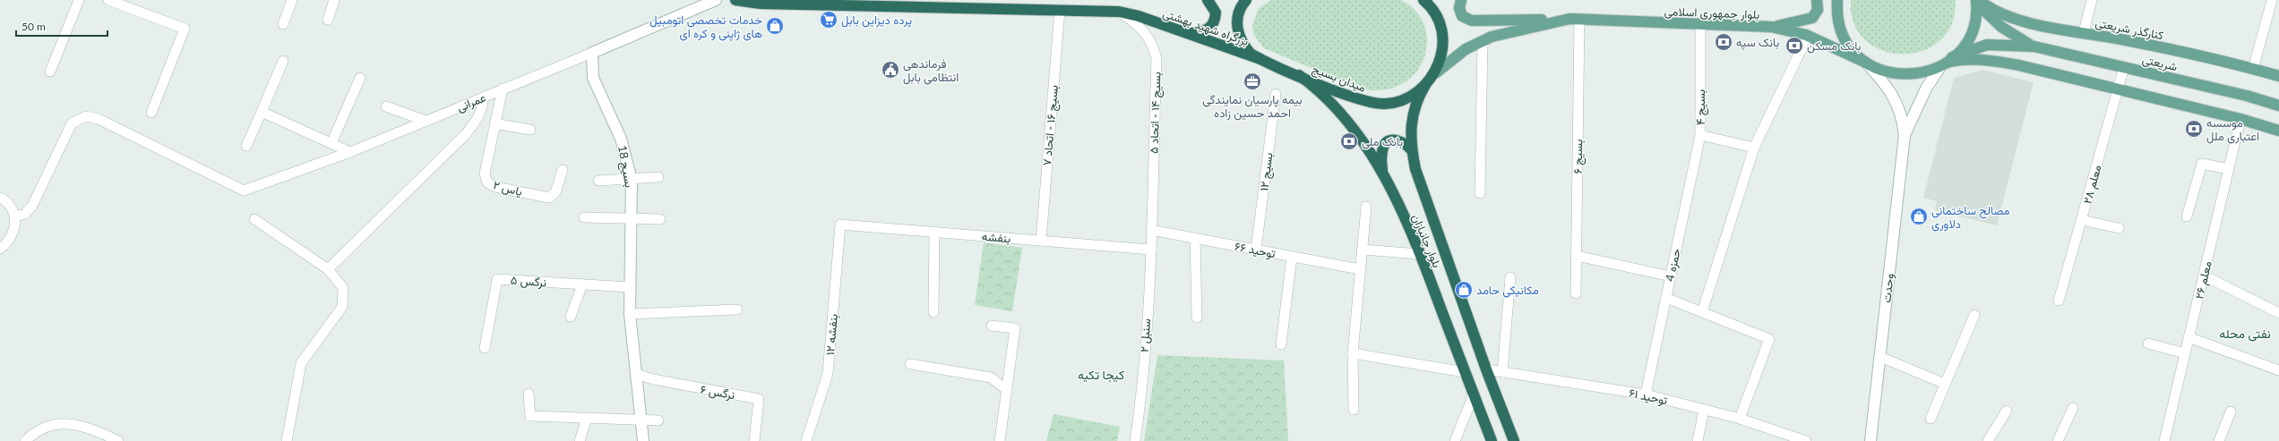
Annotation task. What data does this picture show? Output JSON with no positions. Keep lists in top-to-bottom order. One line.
{"streets":{"highway":["بزرگراه شهید بهشتی","میدان بسیج","بلوار جانبازان"],"main road":["بلوار جمهوری اسلامی","کنارگذر شریعتی","شریعتی"],"street":["عمرانی","بسیج ۴","بسیج ۱۴ - اتحاد ۵","بسیج ۱۶ - اتحاد ۷","بسیج ۶","بسیج 18","بسیج ۱۲","معلم ۲۸","یاس ۲","بنفشه","توحید ۶۶","حمزه 4","معلم ۲۶","نرگس ۵","وحدت","بنفشه ۱۲","سنبل ۲","نرگس ۶","توحید ۶۱"]},"crossings":[["بلوار جمهوری اسلامی","میدان بسیج"],["بلوار جمهوری اسلامی","بسیج ۴"],["بلوار جمهوری اسلامی","بسیج ۶"],["بلوار جمهوری اسلامی","وحدت"],["بزرگراه شهید بهشتی","میدان بسیج"],["بزرگراه شهید بهشتی","بسیج ۱۴ - اتحاد ۵"],["بزرگراه شهید بهشتی","بسیج ۱۶ - اتحاد ۷"],["شریعتی","معلم ۲۸"],["میدان بسیج","بلوار جانبازان"],["عمرانی","بسیج 18"],["عمرانی","یاس ۲"],["بسیج ۴","حمزه 4"],["بسیج ۱۴ - اتحاد ۵","توحید ۶۶"],["بسیج ۱۴ - اتحاد ۵","سنبل ۲"],["بسیج ۱۶ - اتحاد ۷","بنفشه"],["بسیج 18","نرگس ۵"],["بسیج 18","نرگس ۶"],["بسیج ۱۲","توحید ۶۶"],["بنفشه","بنفشه ۱۲"],["بنفشه","سنبل ۲"],["بلوار جانبازان","توحید ۶۱"],["توحید ۶۶","سنبل ۲"],["حمزه 4","توحید ۶۱"]],"districts":["نفتی محله","کیجا تکیه"],"places":{"supermarket":["پرده دیزاین بابل"],"shop":["خدمات تخصصی اتومبیل های ژاپنی و کره ای","مصالح ساختمانی دلاوری","مکانیکی حامد"],"bank":["بانک سپه","بانک مسکن","موسسه اعتباری ملل","بانک ملی"],"public building":["فرماندهی انتظامی بابل"],"office":["بیمه پارسیان نمایندگی احمد حسین زاده"]},"scale_bar":"50 m"}
